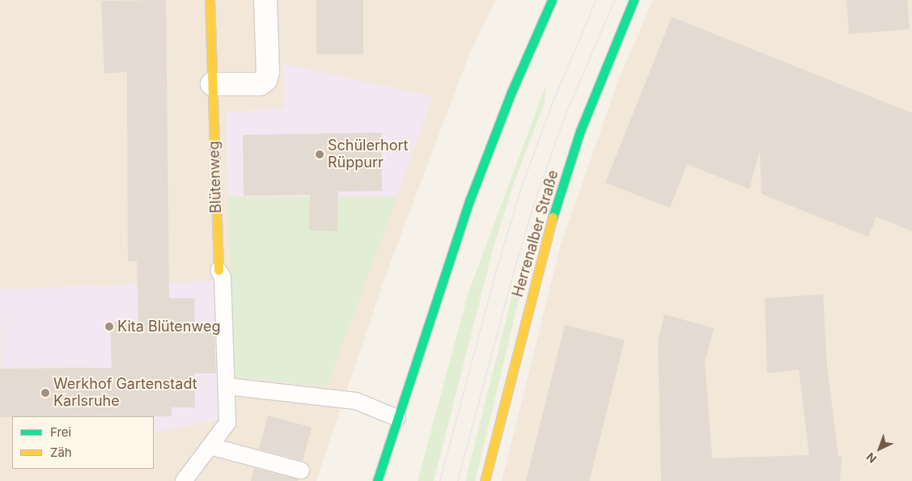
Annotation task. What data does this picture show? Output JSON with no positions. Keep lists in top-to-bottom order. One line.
{"streets":{"street":["Blütenweg","Herrenalber Straße"]},"places":["Schülerhort Rüppurr","Kita Blütenweg","Werkhof Gartenstadt Karlsruhe"],"legend":["Frei","Zäh"],"north":"bottom left"}
